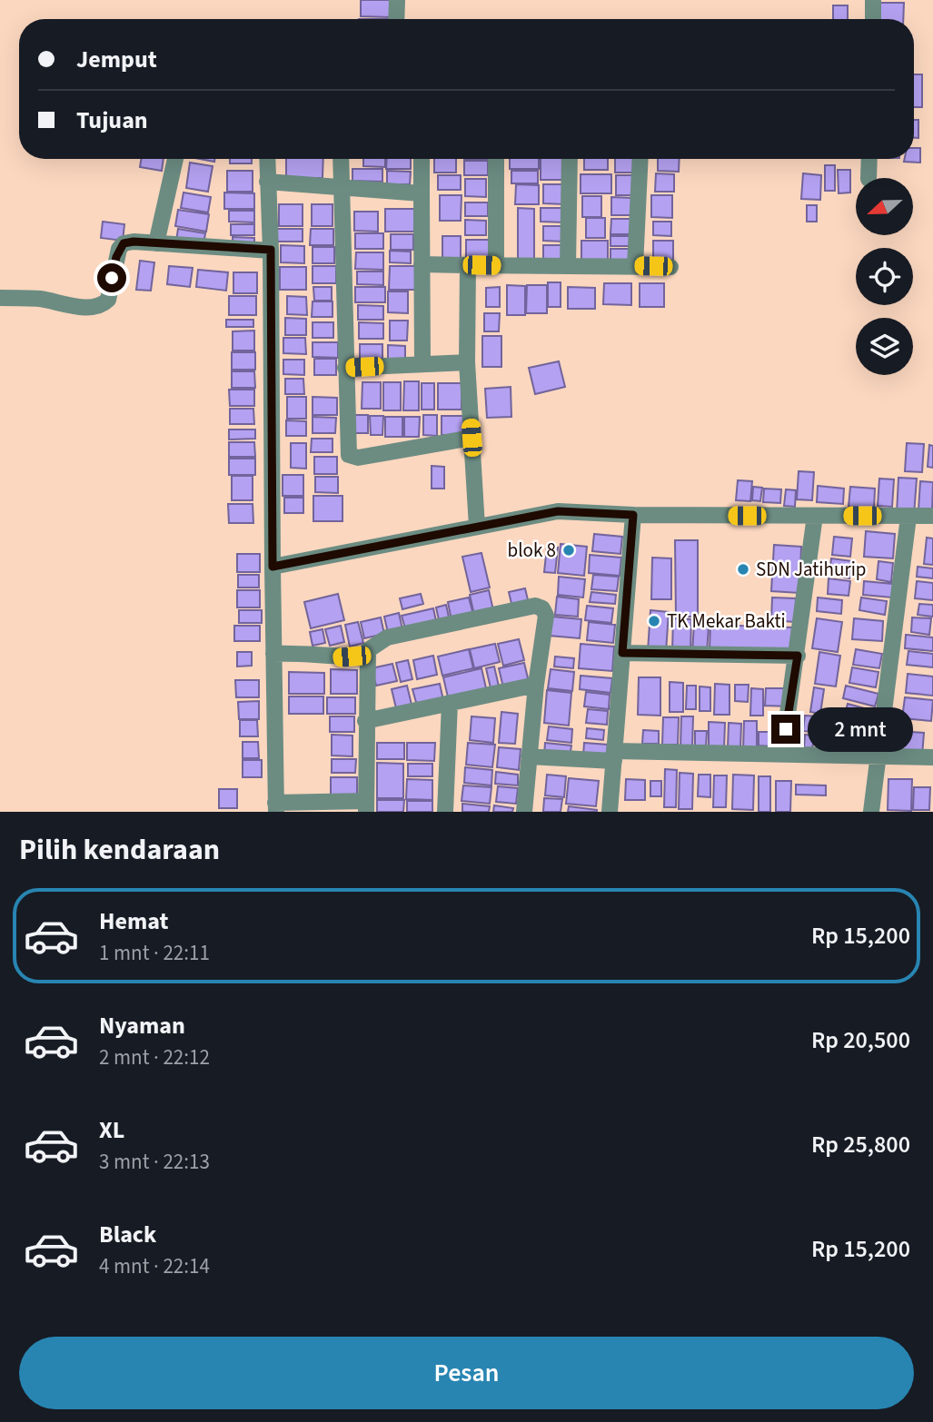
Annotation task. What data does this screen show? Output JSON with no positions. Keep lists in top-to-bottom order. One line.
{"places":["blok 8","SDN Jatihurip","TK Mekar Bakti"],"north":"left","page":{"banner":["Jemput","Tujuan"],"bubble":"2 mnt","heading":"Pilih kendaraan","list":[{"name":"Hemat","note":"1 mnt · 22:11","value":"Rp 15,200"},{"name":"Nyaman","note":"2 mnt · 22:12","value":"Rp 20,500"},{"name":"XL","note":"3 mnt · 22:13","value":"Rp 25,800"},{"name":"Black","note":"4 mnt · 22:14","value":"Rp 15,200"}],"buttons":"Pesan"}}
